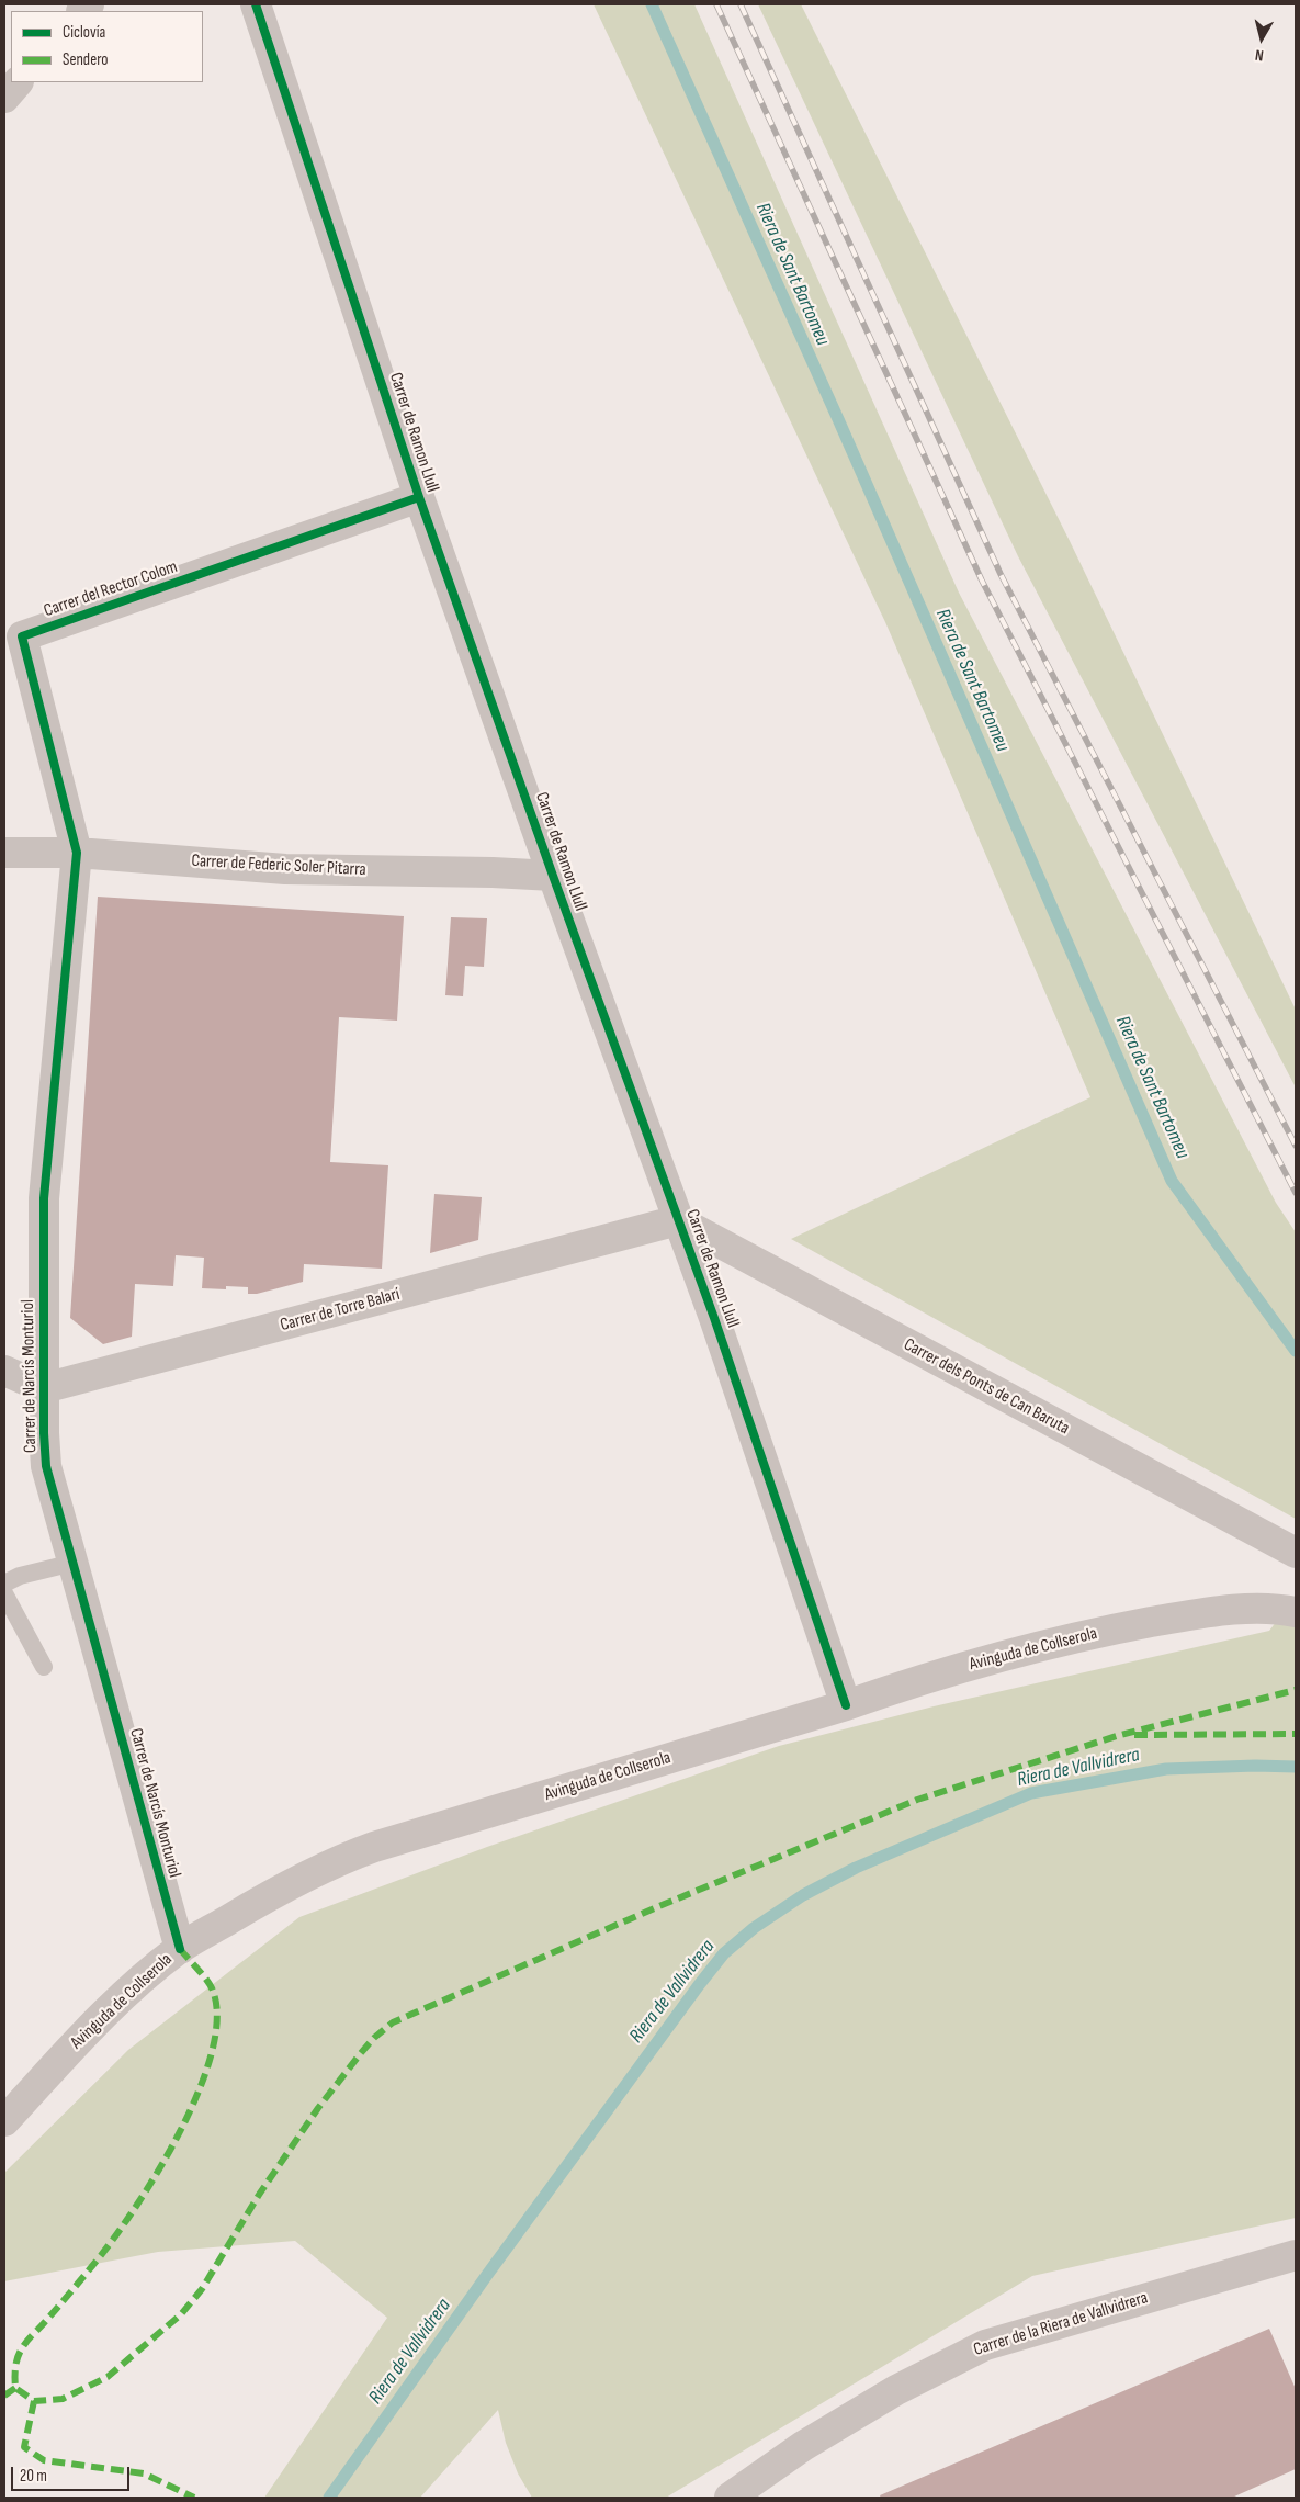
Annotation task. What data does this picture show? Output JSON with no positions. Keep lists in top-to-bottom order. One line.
{"streets":{"street":["Carrer de Ramon Llull","Carrer del Rector Colom","Carrer de Federic Soler Pitarra","Carrer de Torre Balarí","Carrer de Narcís Monturiol","Carrer dels Ponts de Can Baruta","Avinguda de Collserola","Carrer de la Riera de Vallvidrera"]},"crossings":[["Carrer de Ramon Llull","Carrer del Rector Colom"],["Carrer de Ramon Llull","Carrer de Federic Soler Pitarra"],["Carrer de Ramon Llull","Carrer de Torre Balarí"],["Carrer de Ramon Llull","Carrer dels Ponts de Can Baruta"],["Carrer de Ramon Llull","Avinguda de Collserola"],["Carrer del Rector Colom","Carrer de Federic Soler Pitarra"],["Carrer del Rector Colom","Carrer de Narcís Monturiol"],["Carrer de Federic Soler Pitarra","Carrer de Narcís Monturiol"],["Carrer de Torre Balarí","Carrer de Narcís Monturiol"],["Carrer de Torre Balarí","Carrer dels Ponts de Can Baruta"],["Carrer de Narcís Monturiol","Avinguda de Collserola"]],"water":["Riera de Sant Bartomeu","Riera de Vallvidrera"],"legend":["Ciclovía","Sendero"],"scale_bar":"20 m","north":"bottom"}
